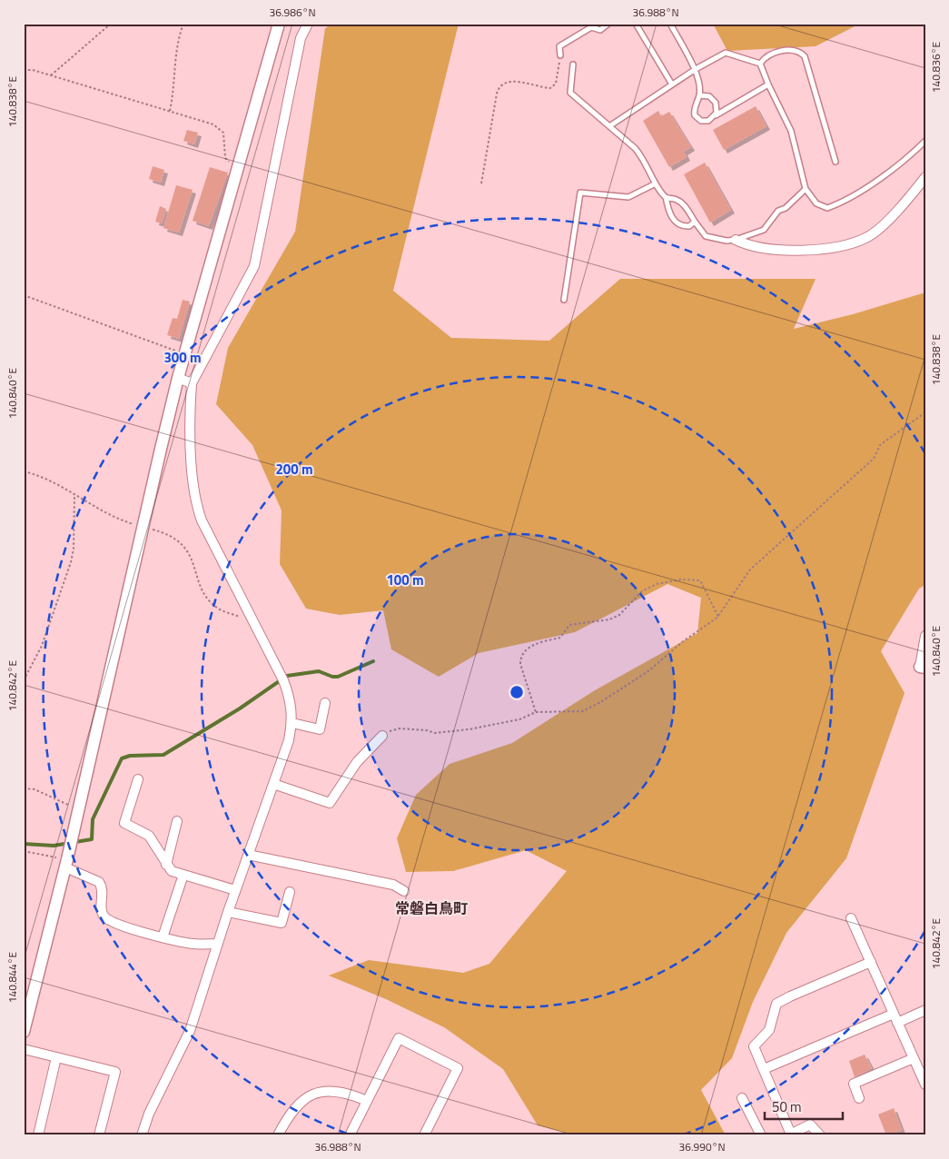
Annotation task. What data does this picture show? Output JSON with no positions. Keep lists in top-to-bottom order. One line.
{"districts":["常磐白鳥町"],"scale_bar":"50 m","coordinates":["36.986°N","36.988°N","140.836°E","140.838°E","140.840°E","140.842°E","140.844°E","36.990°N"],"rings":["300 m","200 m","100 m"]}
